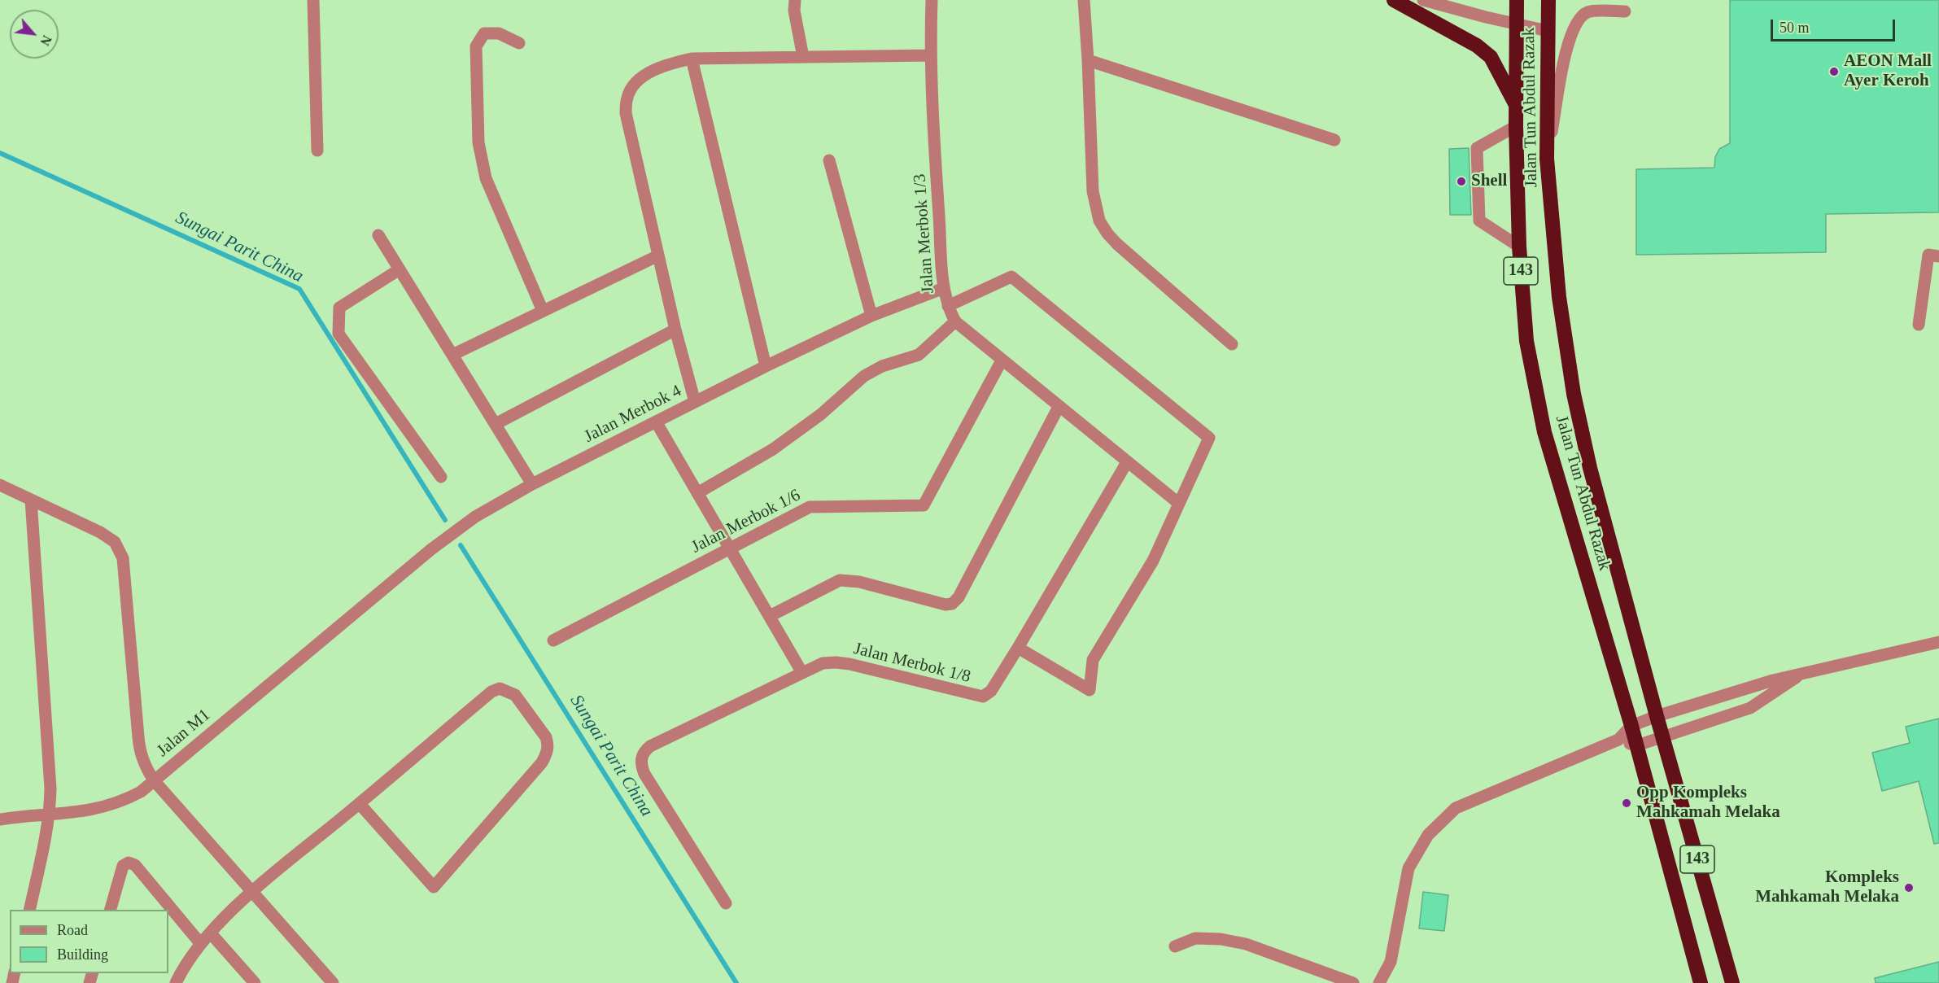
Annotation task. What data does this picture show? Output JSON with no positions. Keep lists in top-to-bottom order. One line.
{"streets":{"highway":["Jalan Tun Abdul Razak","143"],"street":["Jalan Merbok 1/3","Jalan Merbok 4","Jalan Merbok 1/6","Jalan Merbok 1/8","Jalan M1"]},"crossings":[["Jalan Merbok 1/3","Jalan Merbok 4"],["Jalan Merbok 1/3","Jalan Merbok 1/6"],["Jalan Merbok 1/3","Jalan Merbok 1/8"],["Jalan Merbok 4","Jalan M1"]],"water":["Sungai Parit China"],"places":["AEON Mall Ayer Keroh","Shell","Opp Kompleks Mahkamah Melaka","Kompleks Mahkamah Melaka"],"legend":["Road","Building"],"scale_bar":"50 m","north":"bottom right"}
